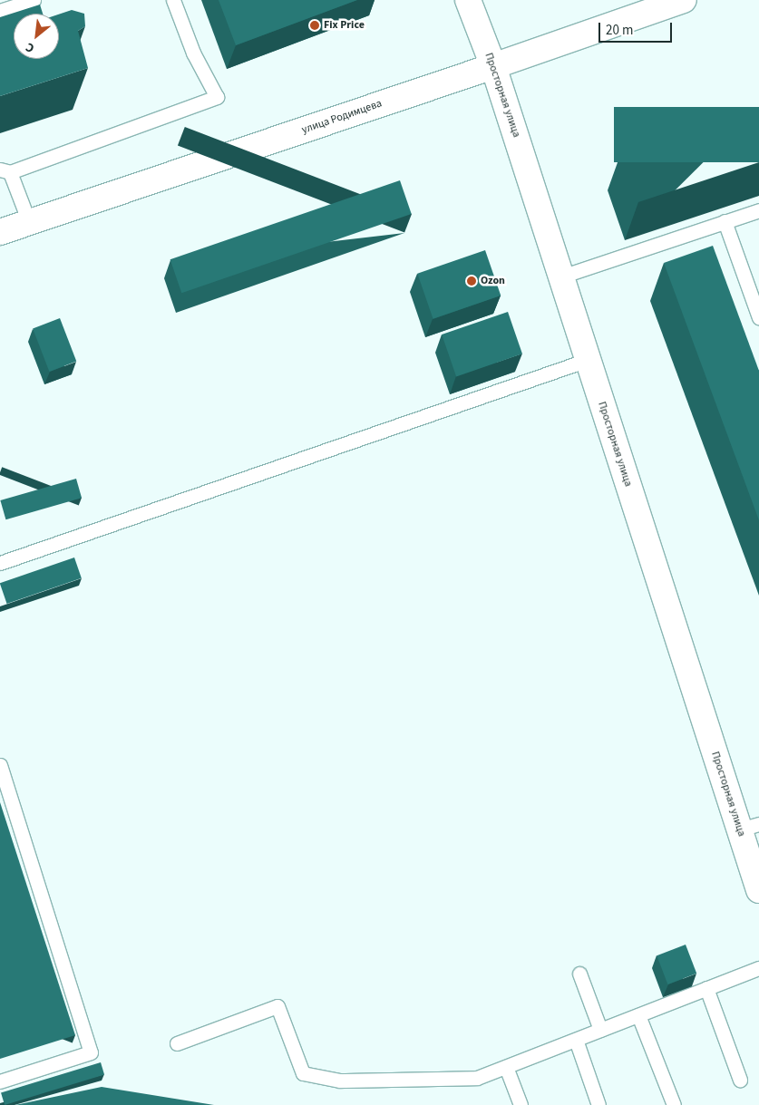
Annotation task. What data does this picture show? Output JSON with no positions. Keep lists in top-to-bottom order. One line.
{"streets":{"street":["Просторная улица","улица Родимцева"]},"crossings":[["Просторная улица","улица Родимцева"]],"places":["Fix Price","Ozon"],"scale_bar":"20 m","north":"bottom left"}
